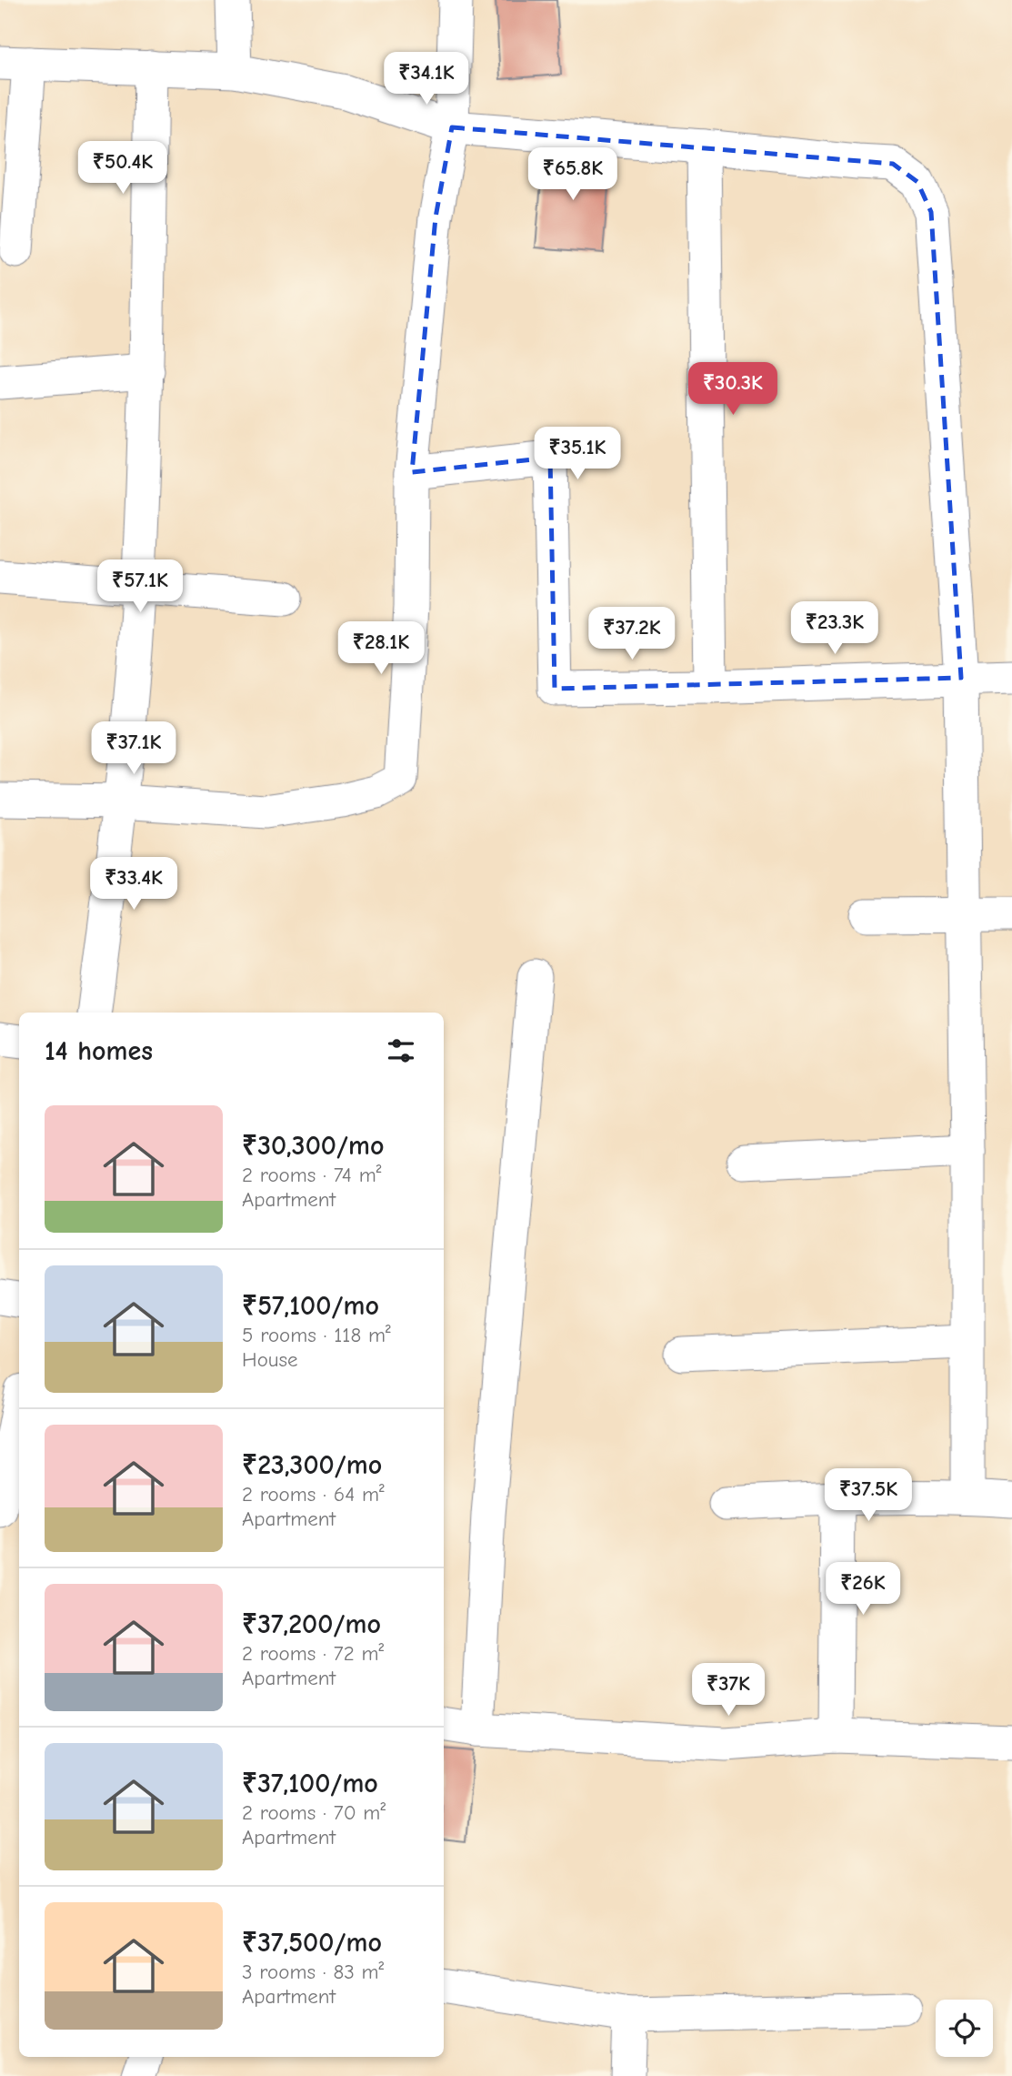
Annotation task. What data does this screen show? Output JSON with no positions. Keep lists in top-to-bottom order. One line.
{"page":{"price":["₹34.1K","₹50.4K","₹65.8K","₹30.3K","₹35.1K","₹57.1K","₹23.3K","₹37.2K","₹28.1K","₹37.1K","₹33.4K","₹37.5K","₹26K","₹37K"],"heading":"14 homes","list":[{"name":"₹30,300/mo","note":"2 rooms · 74 m² · Apartment"},{"name":"₹57,100/mo","note":"5 rooms · 118 m² · House"},{"name":"₹23,300/mo","note":"2 rooms · 64 m² · Apartment"},{"name":"₹37,200/mo","note":"2 rooms · 72 m² · Apartment"},{"name":"₹37,100/mo","note":"2 rooms · 70 m² · Apartment"},{"name":"₹37,500/mo","note":"3 rooms · 83 m² · Apartment"}]}}
